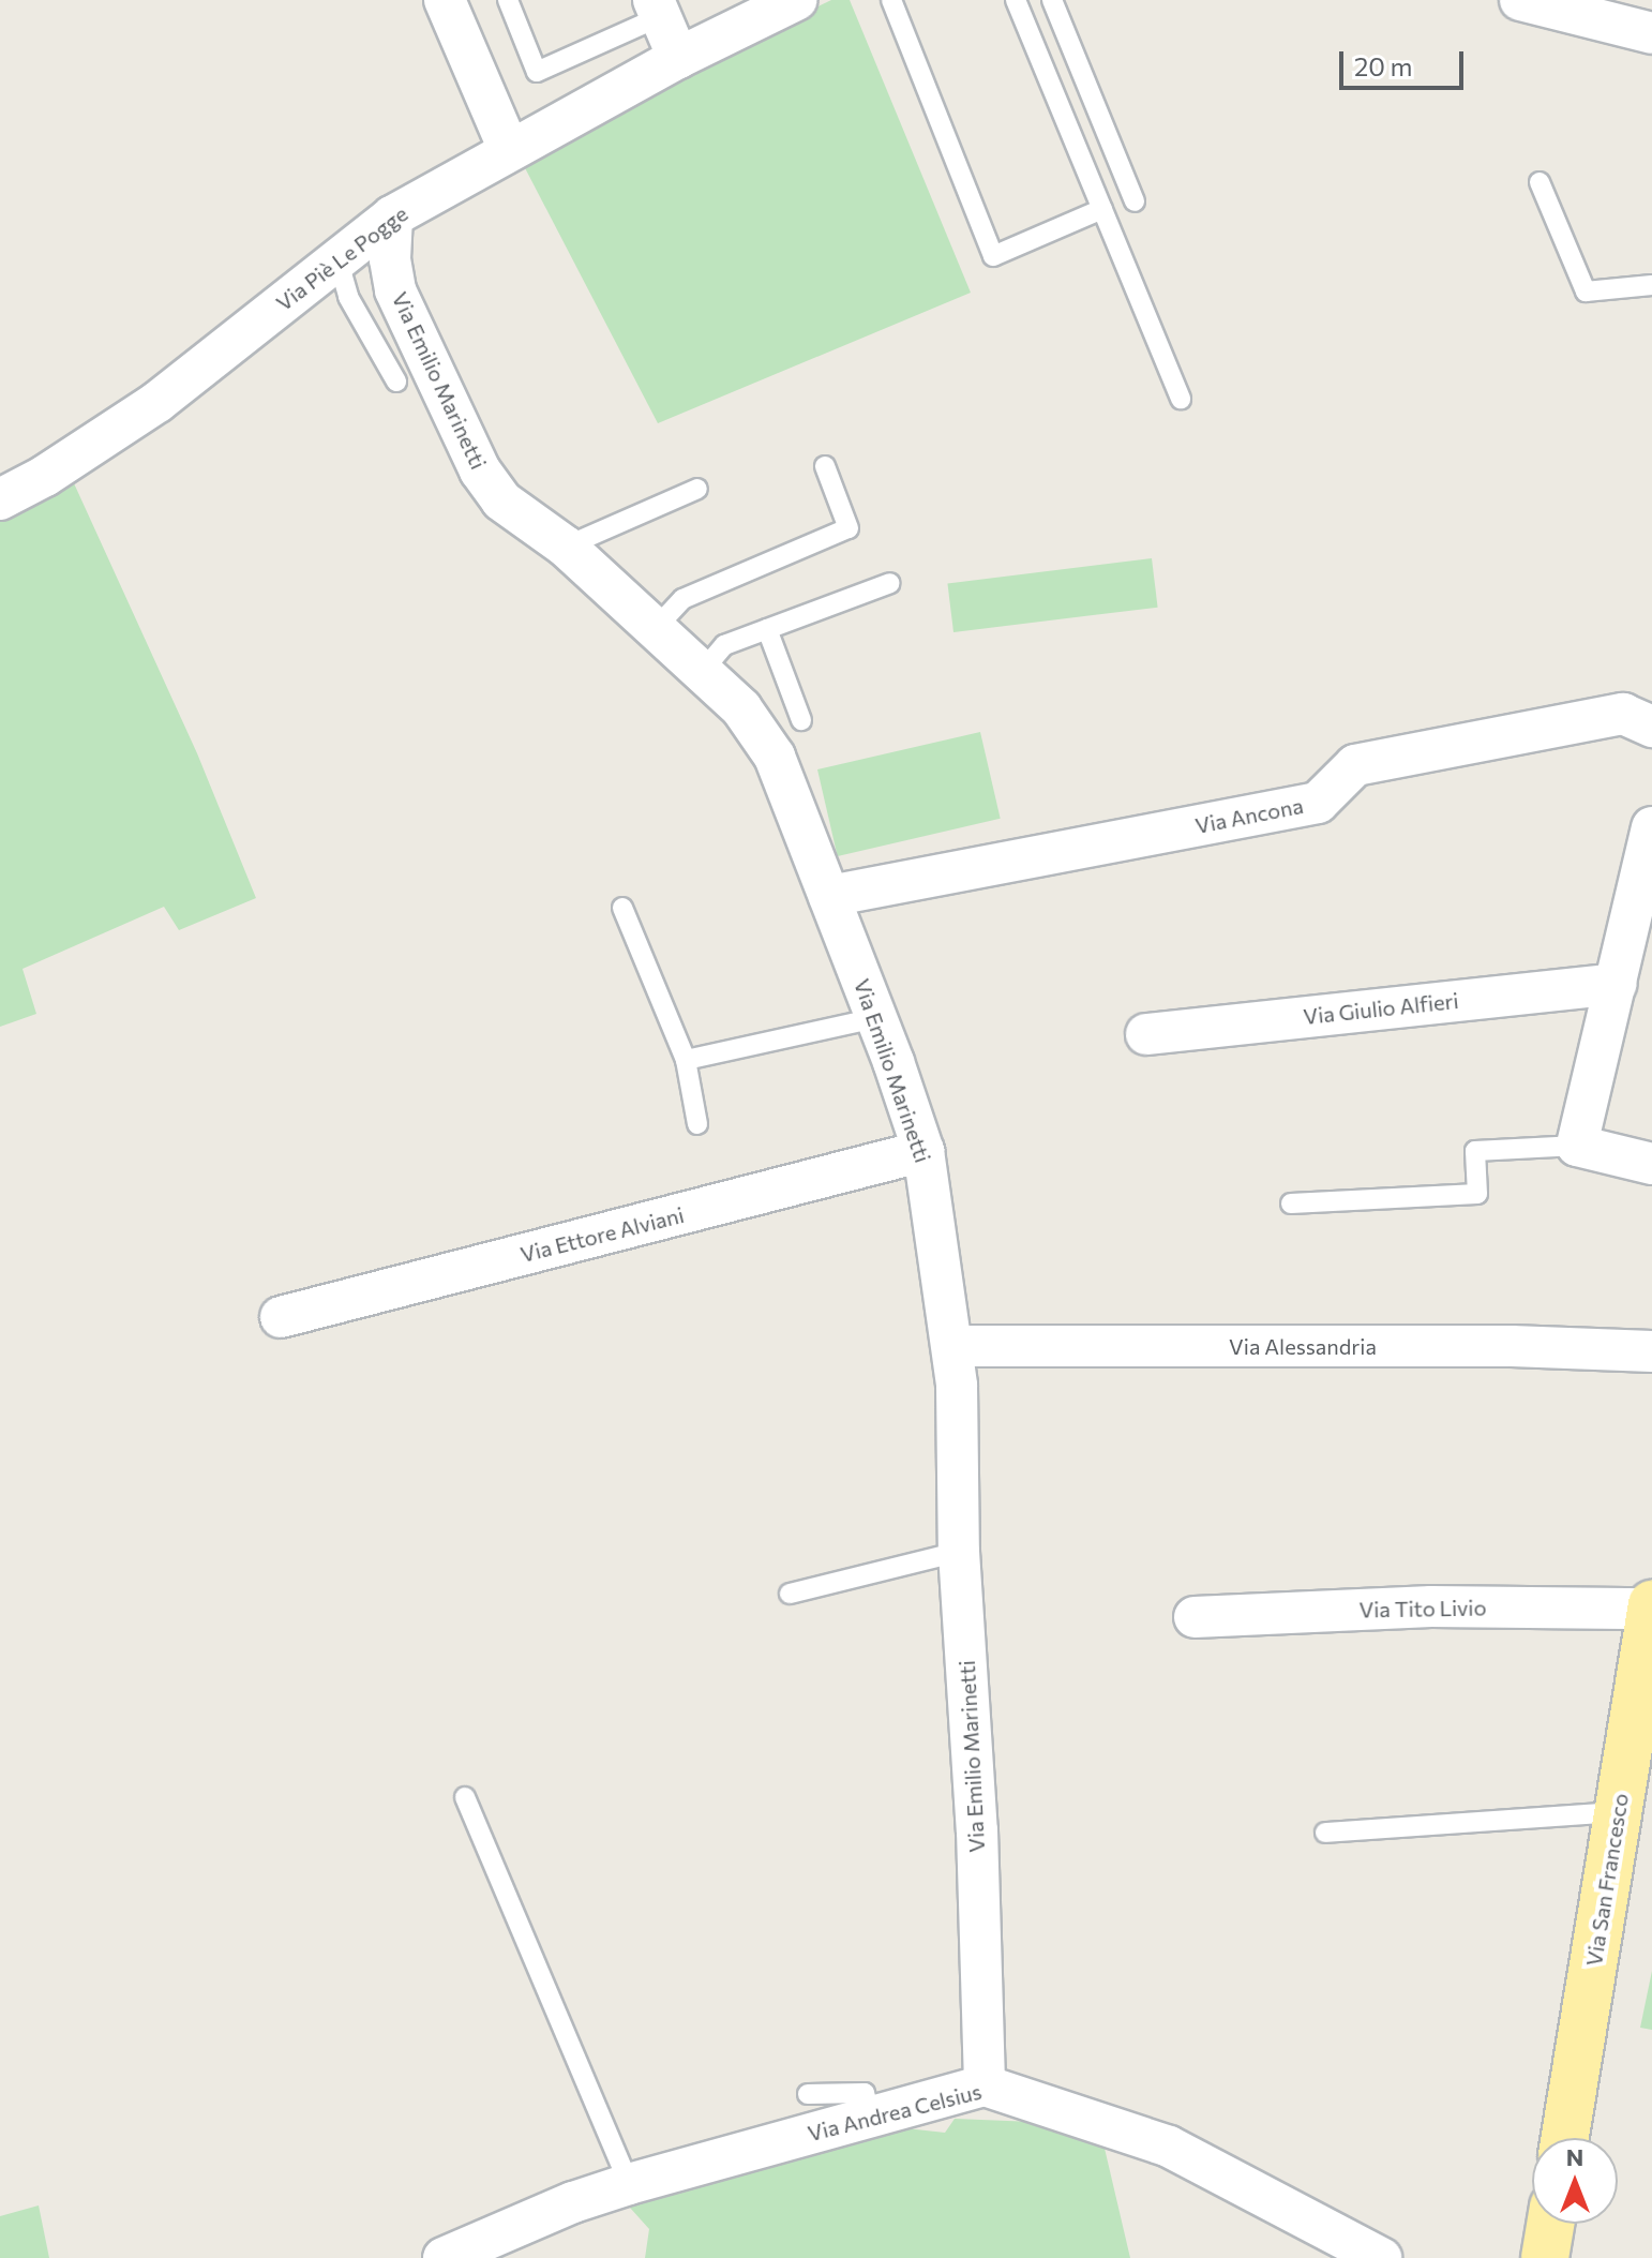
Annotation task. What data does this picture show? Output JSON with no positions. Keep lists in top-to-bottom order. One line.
{"streets":{"main road":["Via San Francesco"],"street":["Via Piè Le Pogge","Via Emilio Marinetti","Via Ancona","Via Giulio Alfieri","Via Ettore Alviani","Via Alessandria","Via Tito Livio","Via Andrea Celsius"]},"crossings":[["Via Piè Le Pogge","Via Emilio Marinetti"],["Via Emilio Marinetti","Via Ancona"],["Via Emilio Marinetti","Via Ettore Alviani"],["Via Emilio Marinetti","Via Alessandria"],["Via Emilio Marinetti","Via Andrea Celsius"],["Via Tito Livio","Via San Francesco"]],"scale_bar":"20 m","north":"top"}
